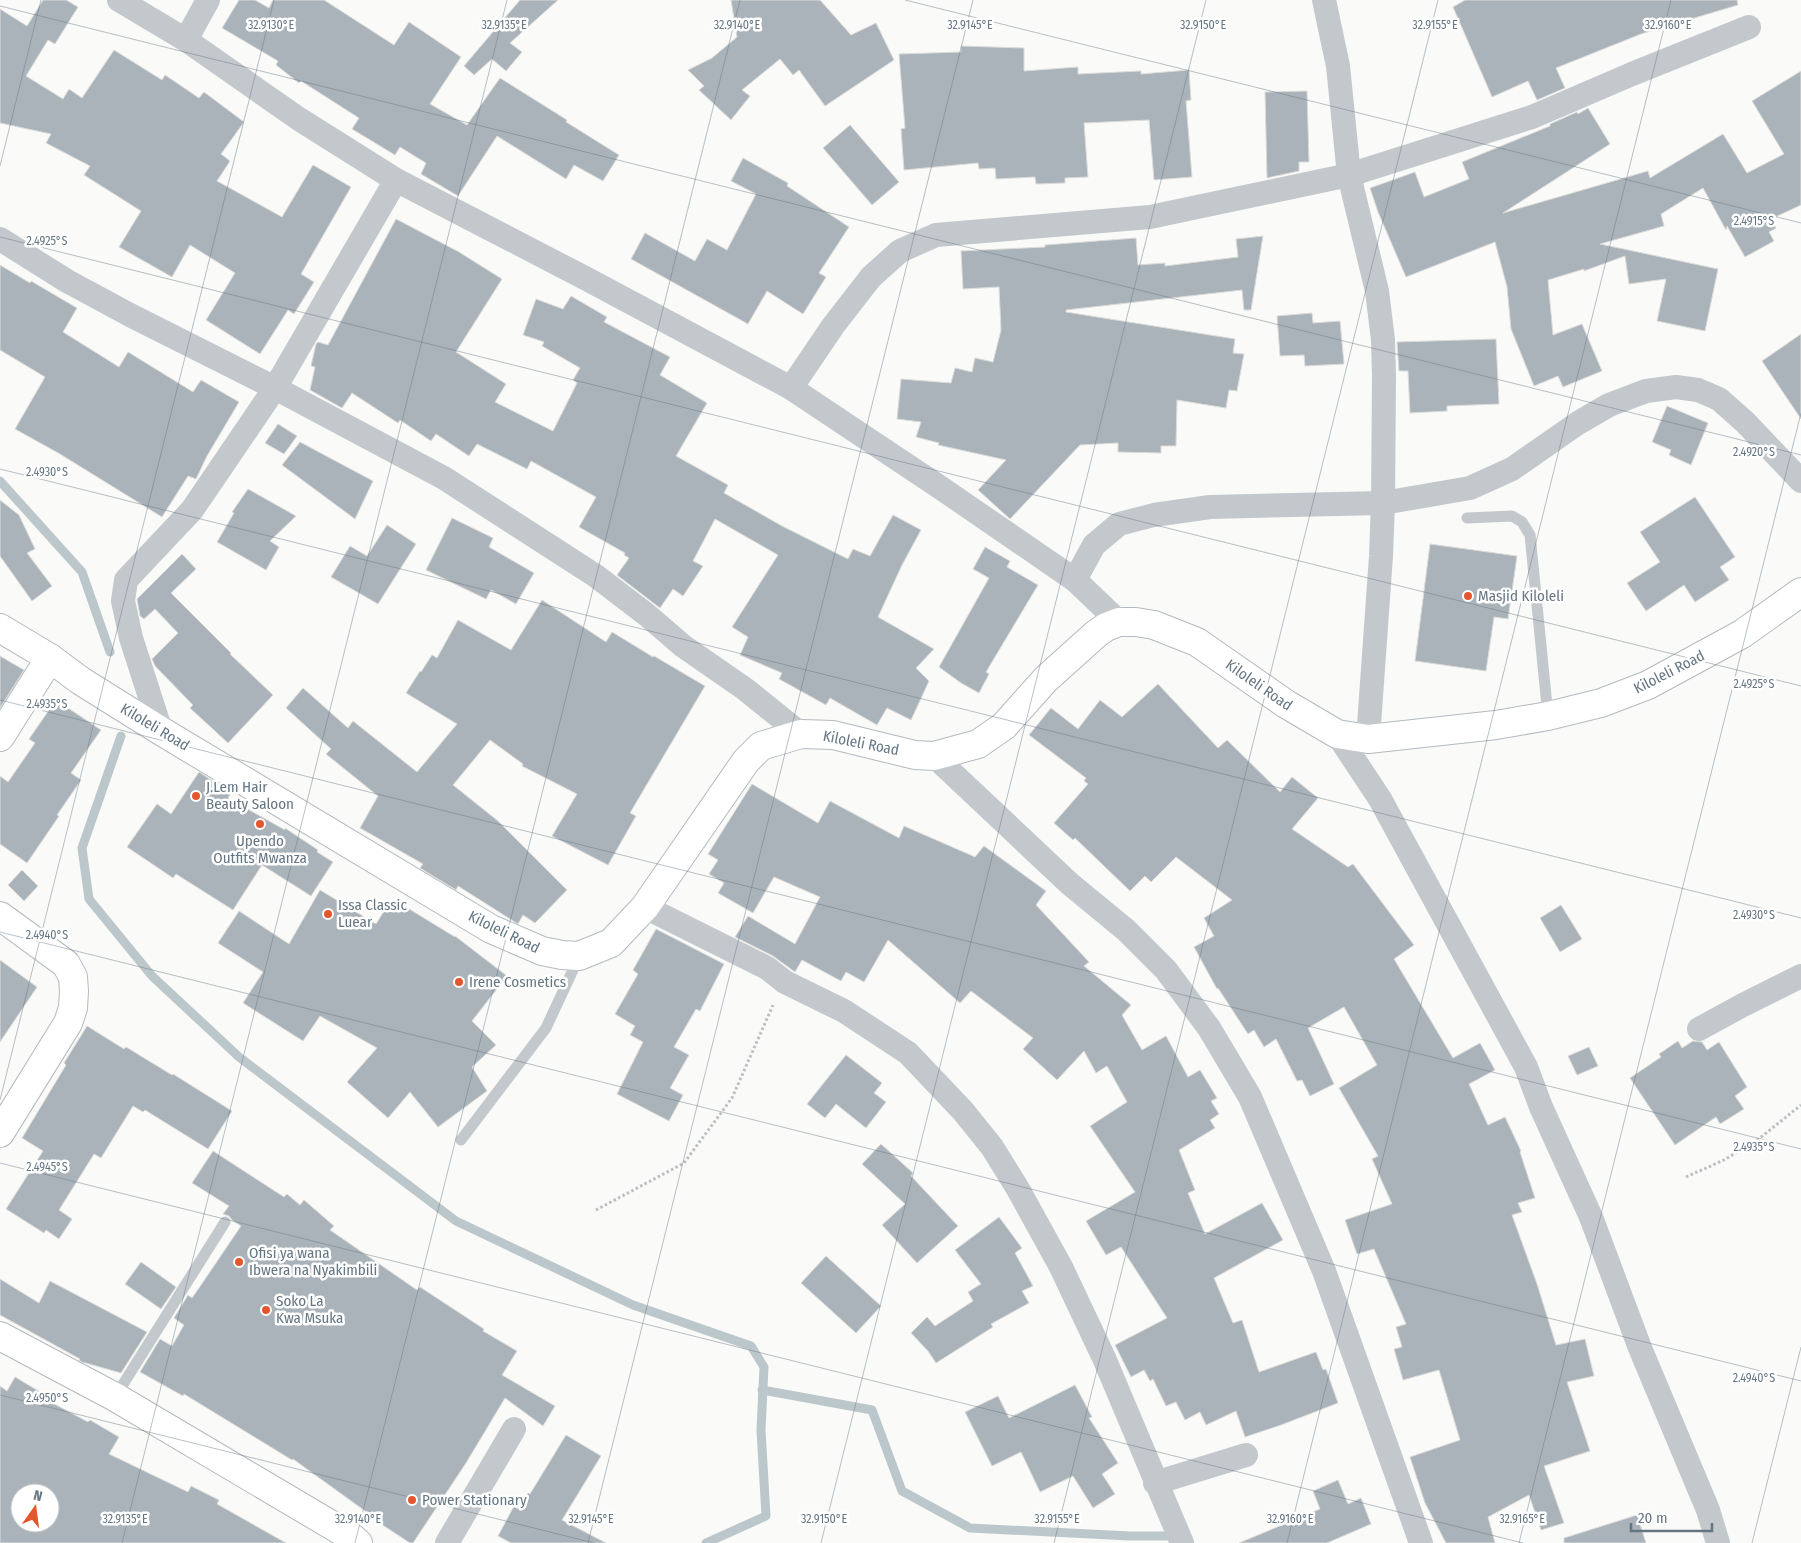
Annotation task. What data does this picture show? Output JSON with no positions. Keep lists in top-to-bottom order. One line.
{"streets":{"main road":["Kiloleli Road"]},"places":["Masjid Kiloleli","J.Lem Hair Beauty Saloon","Upendo Outfits Mwanza","Issa Classic Luear","Irene Cosmetics","Ofisi ya wana Ibwera na Nyakimbili","Soko La Kwa Msuka","Power Stationary"],"scale_bar":"20 m","north":"top","coordinates":["32.9130°E","32.9135°E","32.9140°E","32.9145°E","32.9150°E","32.9155°E","32.9160°E","2.4915°S","2.4925°S","2.4920°S","2.4930°S","2.4935°S","2.4940°S","2.4945°S","2.4950°S","32.9165°E"]}
